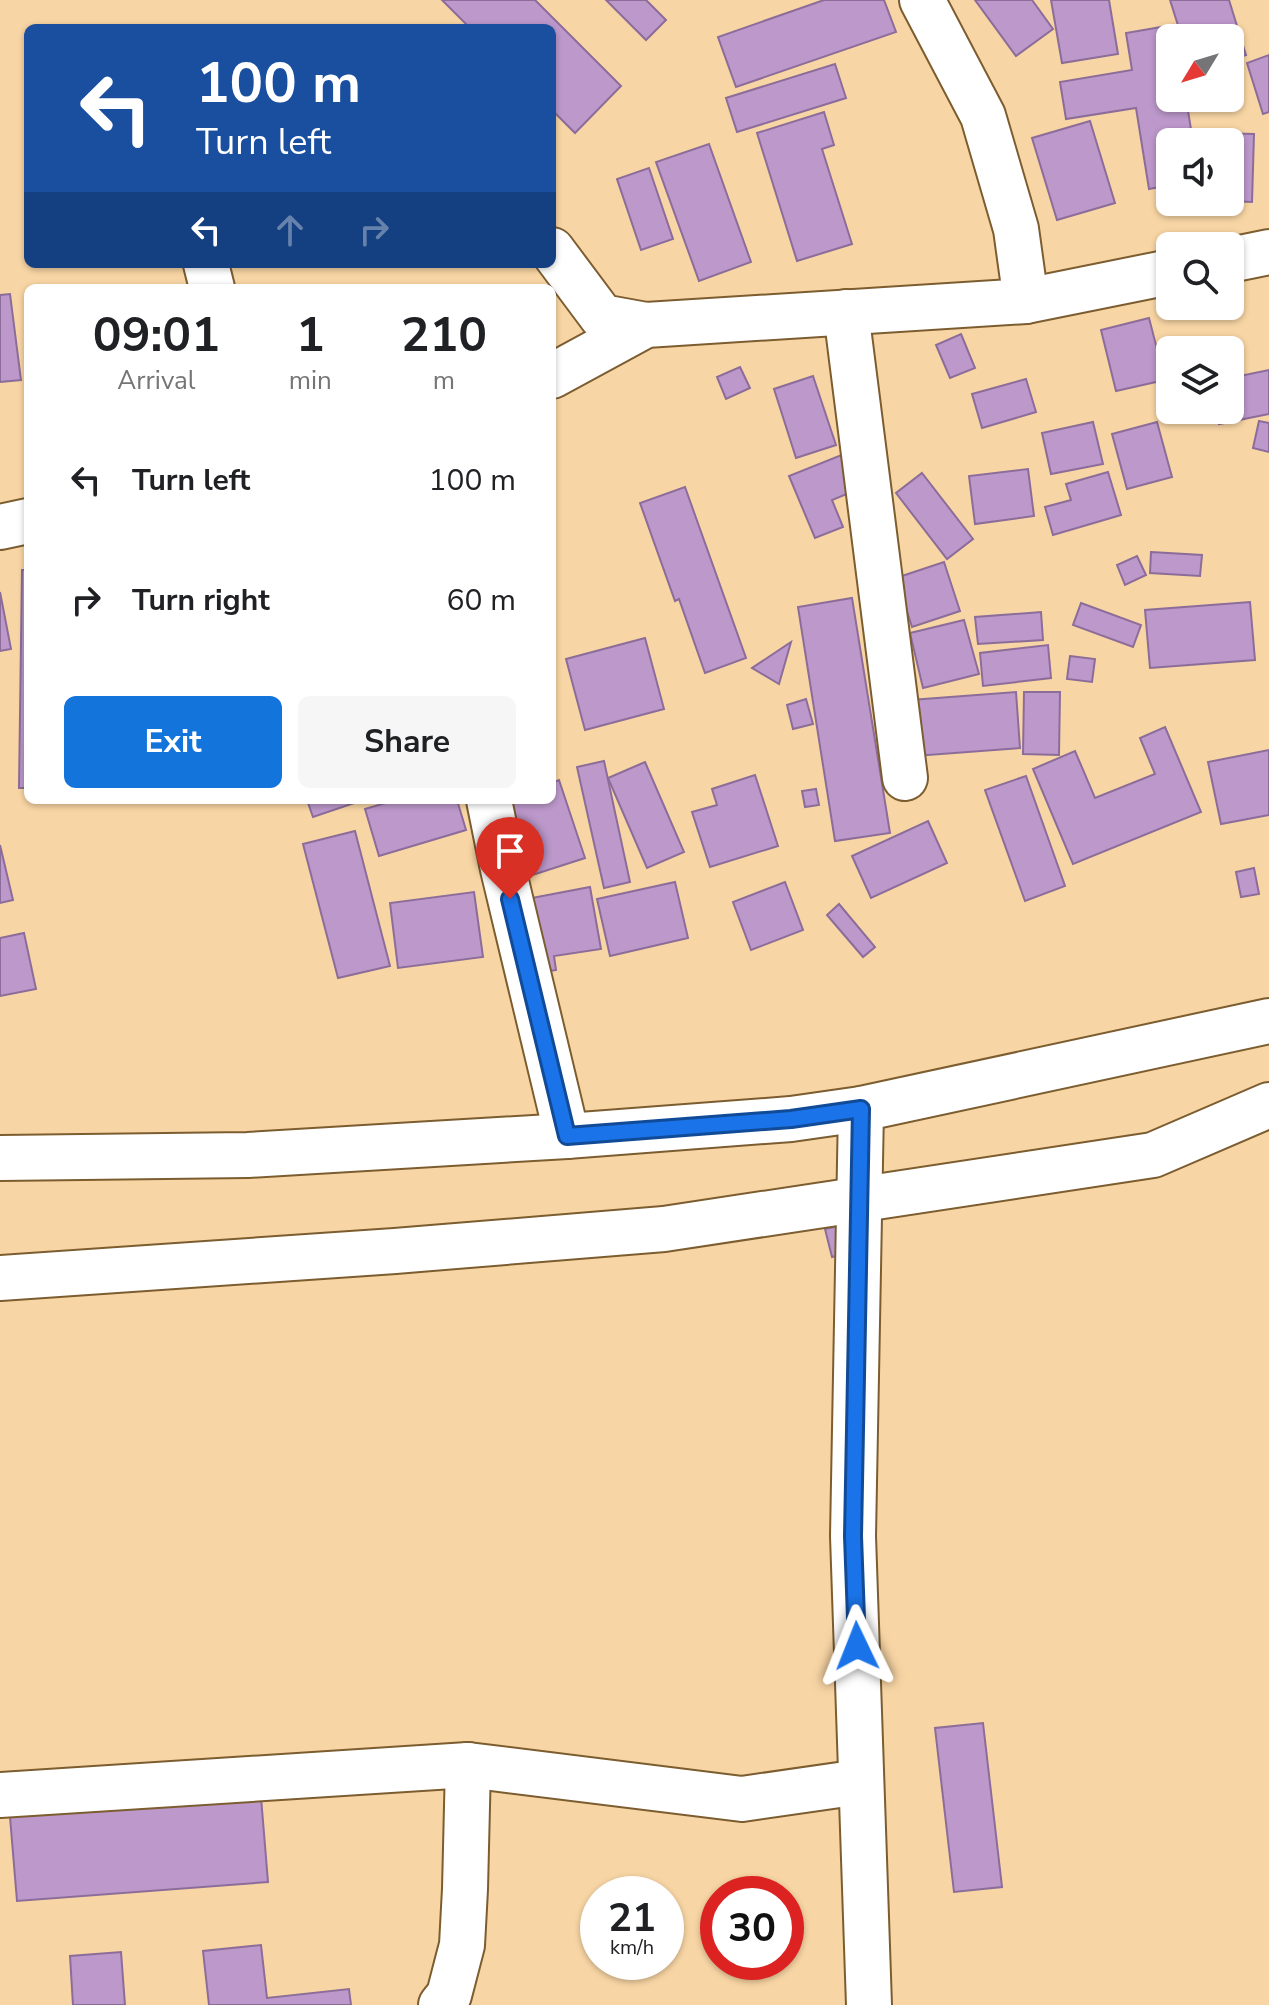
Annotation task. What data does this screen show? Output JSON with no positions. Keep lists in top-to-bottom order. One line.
{"north":"bottom left","page":{"turn":["100 m","Turn left"],"eta":["09:01","Arrival","1","min","210","m"],"list":[{"name":"Turn left","value":"100 m"},{"name":"Turn right","value":"60 m"}],"buttons":["Exit","Share"],"speed":"21 km/h","limit":"30"}}
